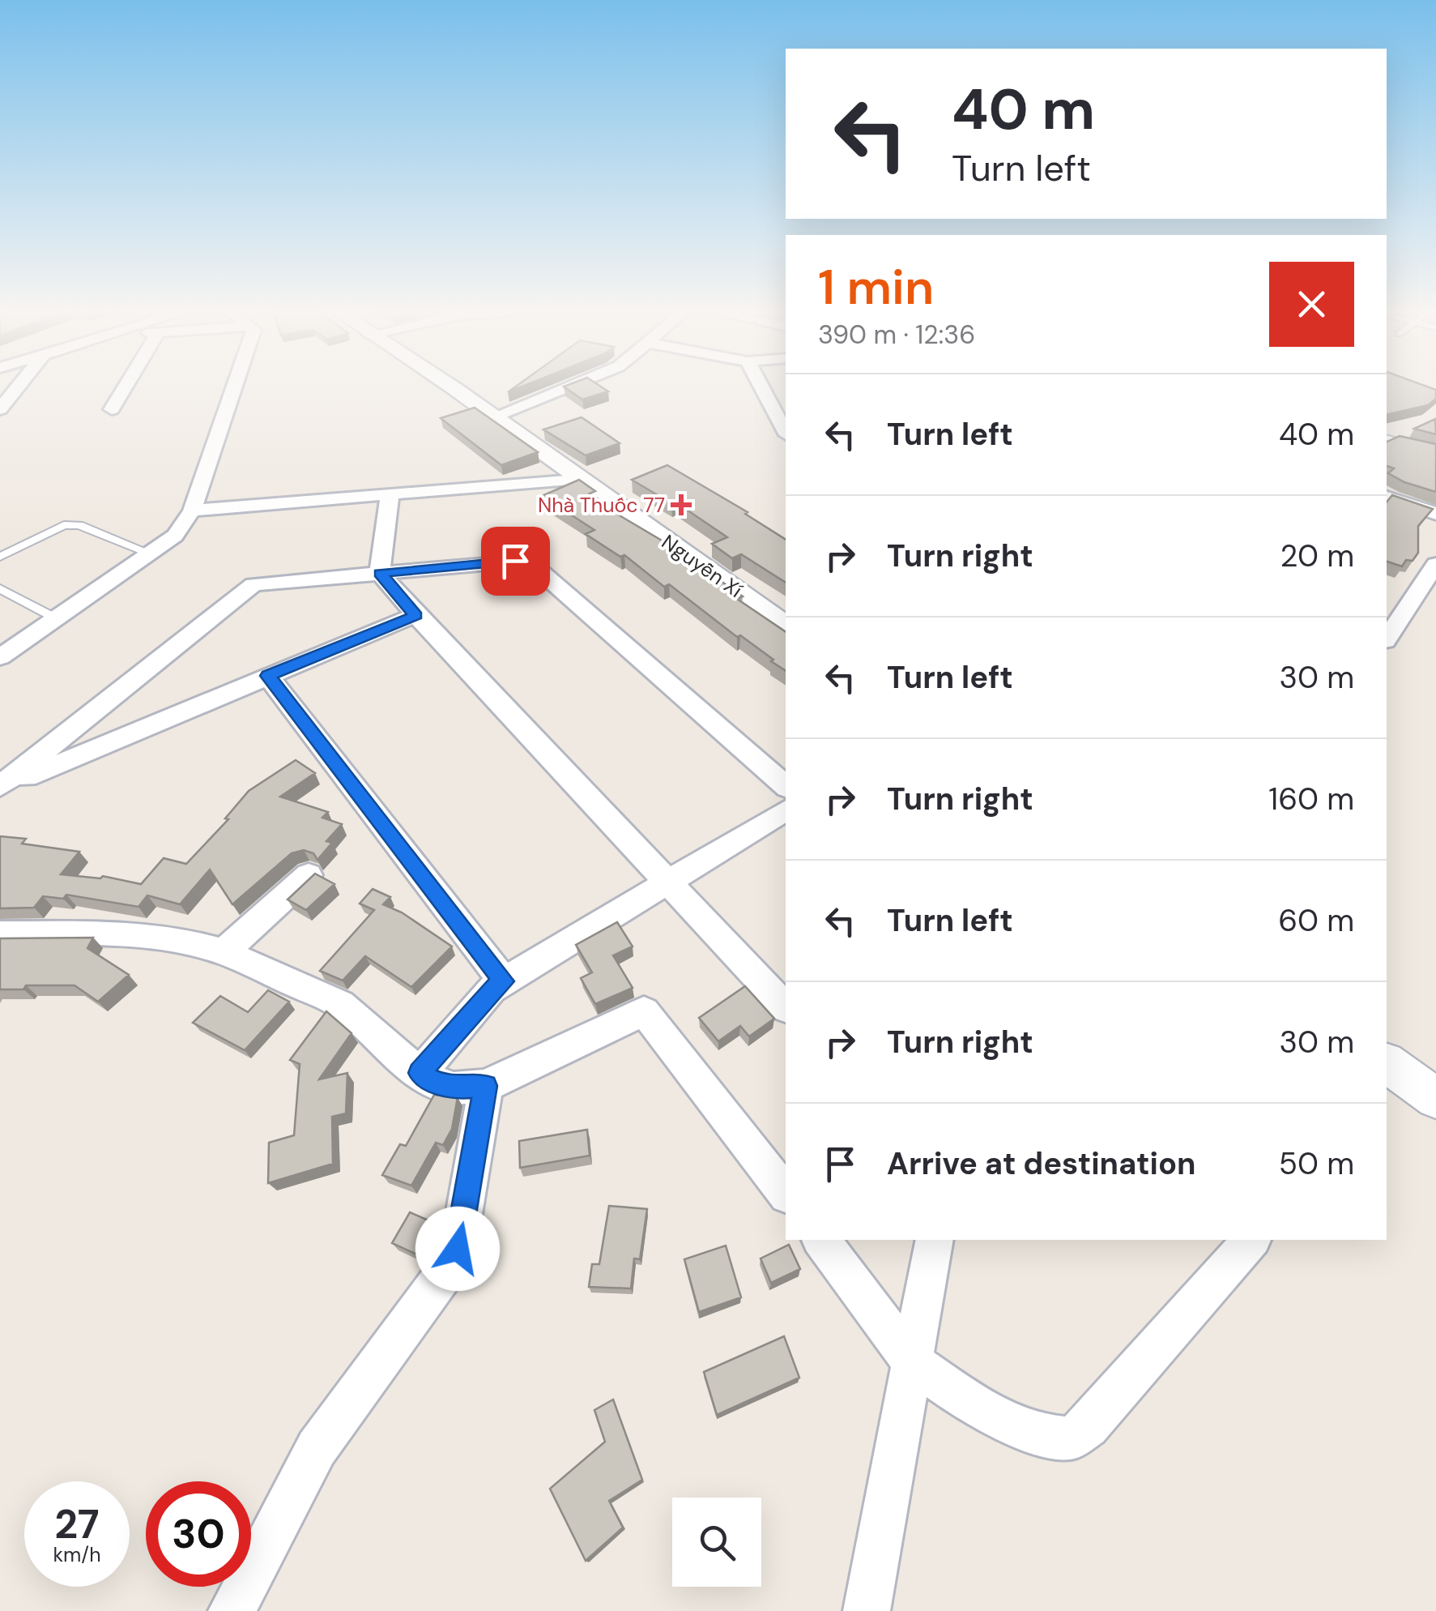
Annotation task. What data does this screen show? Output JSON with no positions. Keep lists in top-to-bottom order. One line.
{"streets":{"street":["Nguyễn Xí"]},"places":{"health":["Nhà Thuốc 77"]},"page":{"turn":["40 m","Turn left"],"heading":["1 min","390 m · 12:36"],"list":[{"name":"Turn left","value":"40 m"},{"name":"Turn right","value":"20 m"},{"name":"Turn left","value":"30 m"},{"name":"Turn right","value":"160 m"},{"name":"Turn left","value":"60 m"},{"name":"Turn right","value":"30 m"},{"name":"Arrive at destination","value":"50 m"}],"speed":"27 km/h","limit":"30"}}
